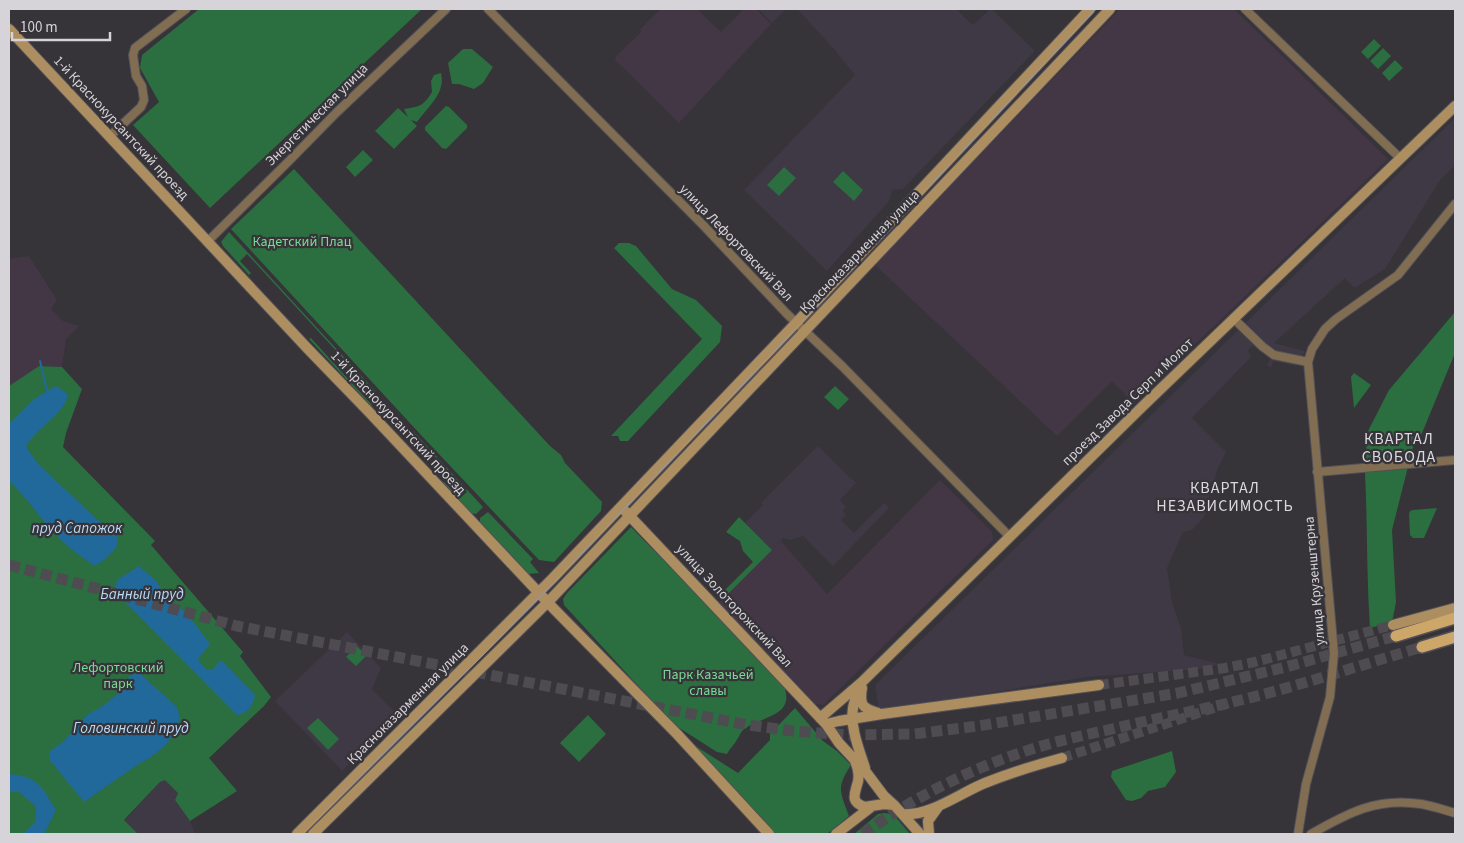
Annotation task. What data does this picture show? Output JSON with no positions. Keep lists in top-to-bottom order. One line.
{"streets":{"street":["Энергетическая улица","1-й Краснокурсантский проезд","улица Лефортовский Вал","Красноказарменная улица","проезд Завода Серп и Молот","улица Крузенштерна","улица Золоторожский Вал"]},"crossings":[["Энергетическая улица","1-й Краснокурсантский проезд"],["1-й Краснокурсантский проезд","Красноказарменная улица"],["улица Лефортовский Вал","Красноказарменная улица"],["улица Лефортовский Вал","проезд Завода Серп и Молот"],["Красноказарменная улица","улица Золоторожский Вал"],["проезд Завода Серп и Молот","улица Золоторожский Вал"]],"districts":["КВАРТАЛ СВОБОДА","КВАРТАЛ НЕЗАВИСИМОСТЬ"],"water":["пруд Сапожок","Банный пруд","Головинский пруд"],"parks":["Кадетский Плац","Лефортовский парк","Парк Казачьей славы"],"scale_bar":"100 m"}
